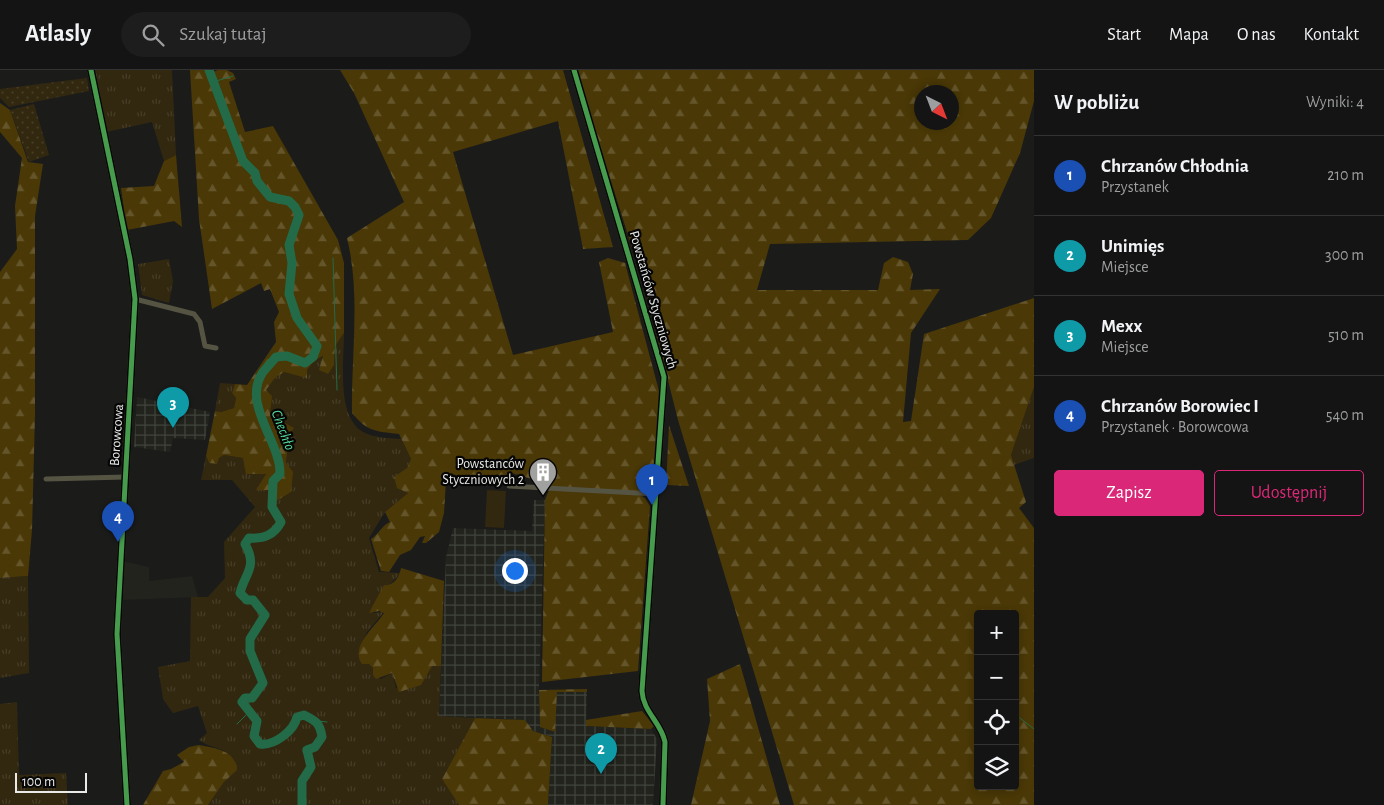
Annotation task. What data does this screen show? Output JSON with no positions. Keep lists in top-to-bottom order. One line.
{"streets":{"street":["Powstańców Styczniowych","Borowcowa"]},"water":["Chechło"],"places":{"building":["Powstanców Styczniowych 2"]},"scale_bar":"100 m","north":"bottom right","page":{"header":"Atlasly","search":"Szukaj tutaj","nav":["Start","Mapa","O nas","Kontakt"],"heading":["W pobliżu","Wyniki: 4"],"list":[{"mark":"1","name":"Chrzanów Chłodnia","note":"Przystanek","value":"210 m"},{"mark":"2","name":"Unimięs","note":"Miejsce","value":"300 m"},{"mark":"3","name":"Mexx","note":"Miejsce","value":"510 m"},{"mark":"4","name":"Chrzanów Borowiec I","note":"Przystanek · Borowcowa","value":"540 m"}],"pins":["3","1","4","2"],"buttons":["Zapisz","Udostępnij"],"map_buttons":["+","−"],"scale":"100 m"}}
